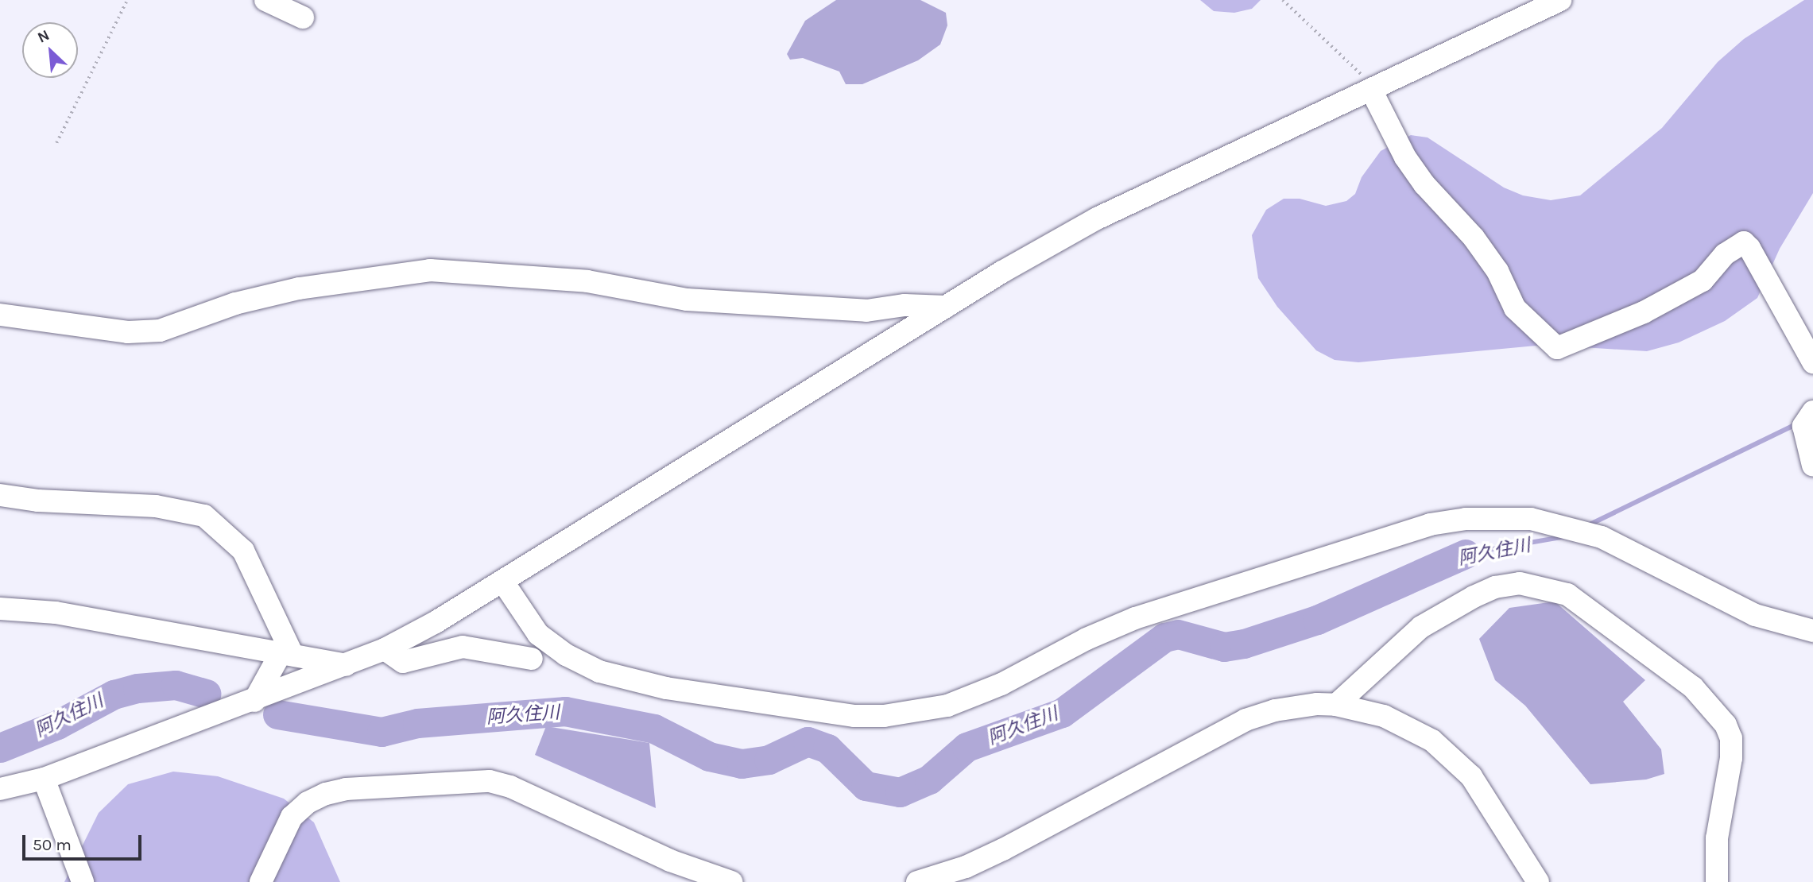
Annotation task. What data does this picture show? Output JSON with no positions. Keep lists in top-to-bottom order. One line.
{"water":["阿久住川"],"scale_bar":"50 m","north":"top left"}
